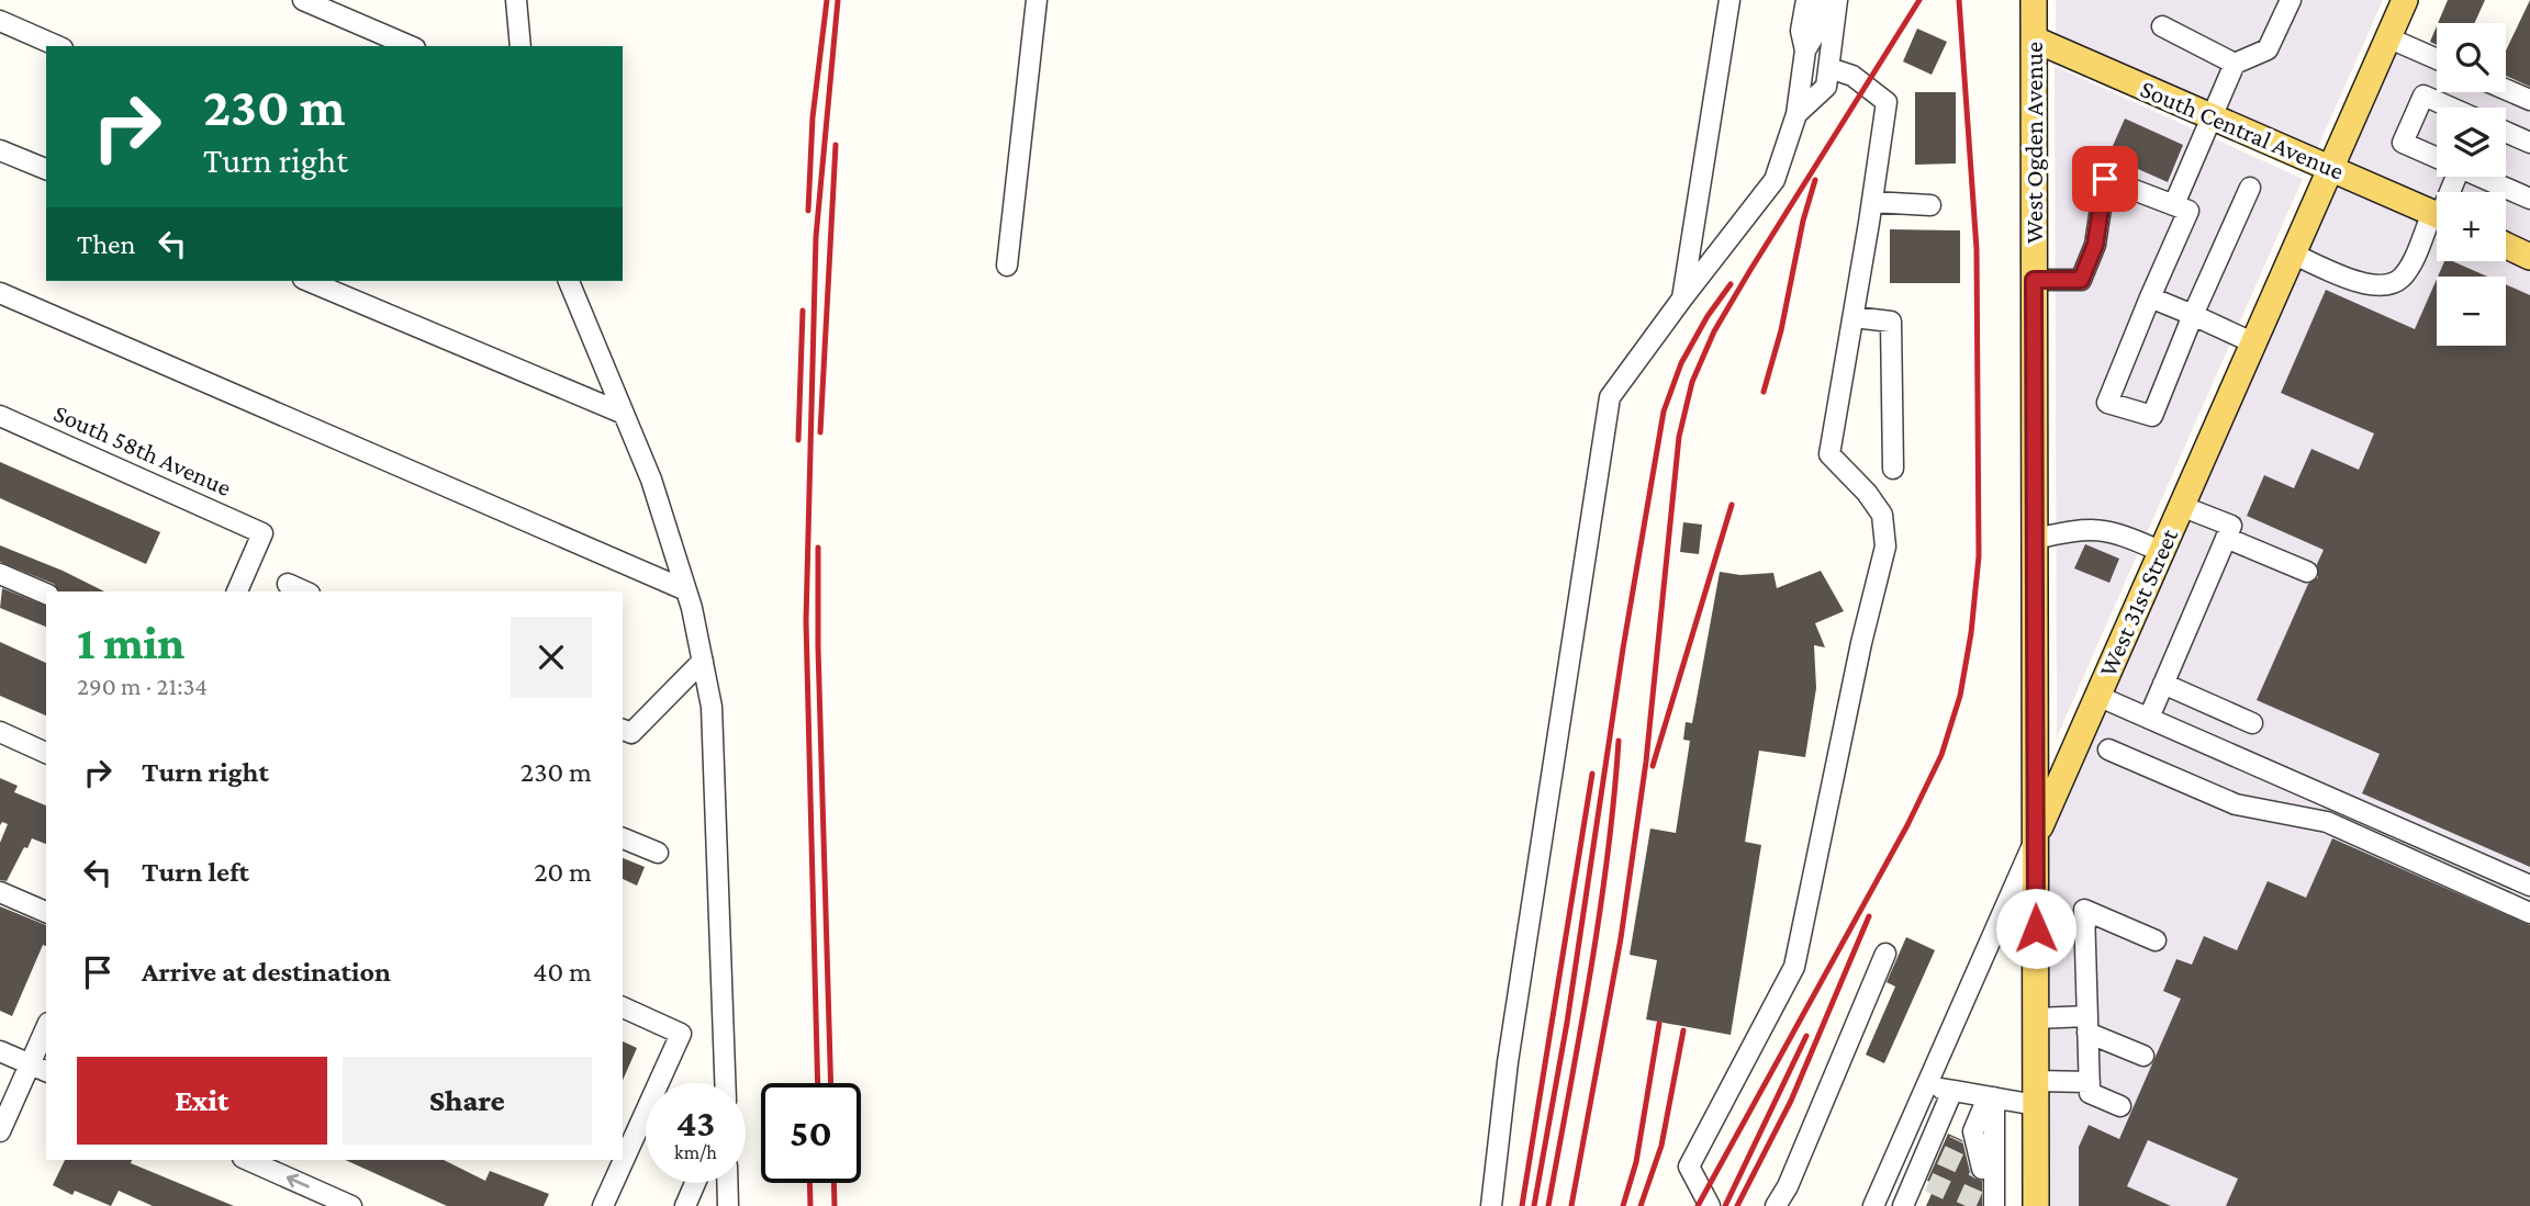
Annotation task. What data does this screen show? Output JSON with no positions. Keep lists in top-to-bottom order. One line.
{"streets":{"main road":["South Central Avenue","West Ogden Avenue","West 31st Street"],"street":["South 58th Avenue"]},"crossings":[["South Central Avenue","West Ogden Avenue"],["South Central Avenue","West 31st Street"],["West Ogden Avenue","West 31st Street"]],"page":{"map_buttons":["+","−"],"turn":["230 m","Turn right"],"then":"Then","heading":["1 min","290 m · 21:34"],"list":[{"name":"Turn right","value":"230 m"},{"name":"Turn left","value":"20 m"},{"name":"Arrive at destination","value":"40 m"}],"buttons":["Exit","Share"],"speed":"43 km/h","limit":"50"}}
